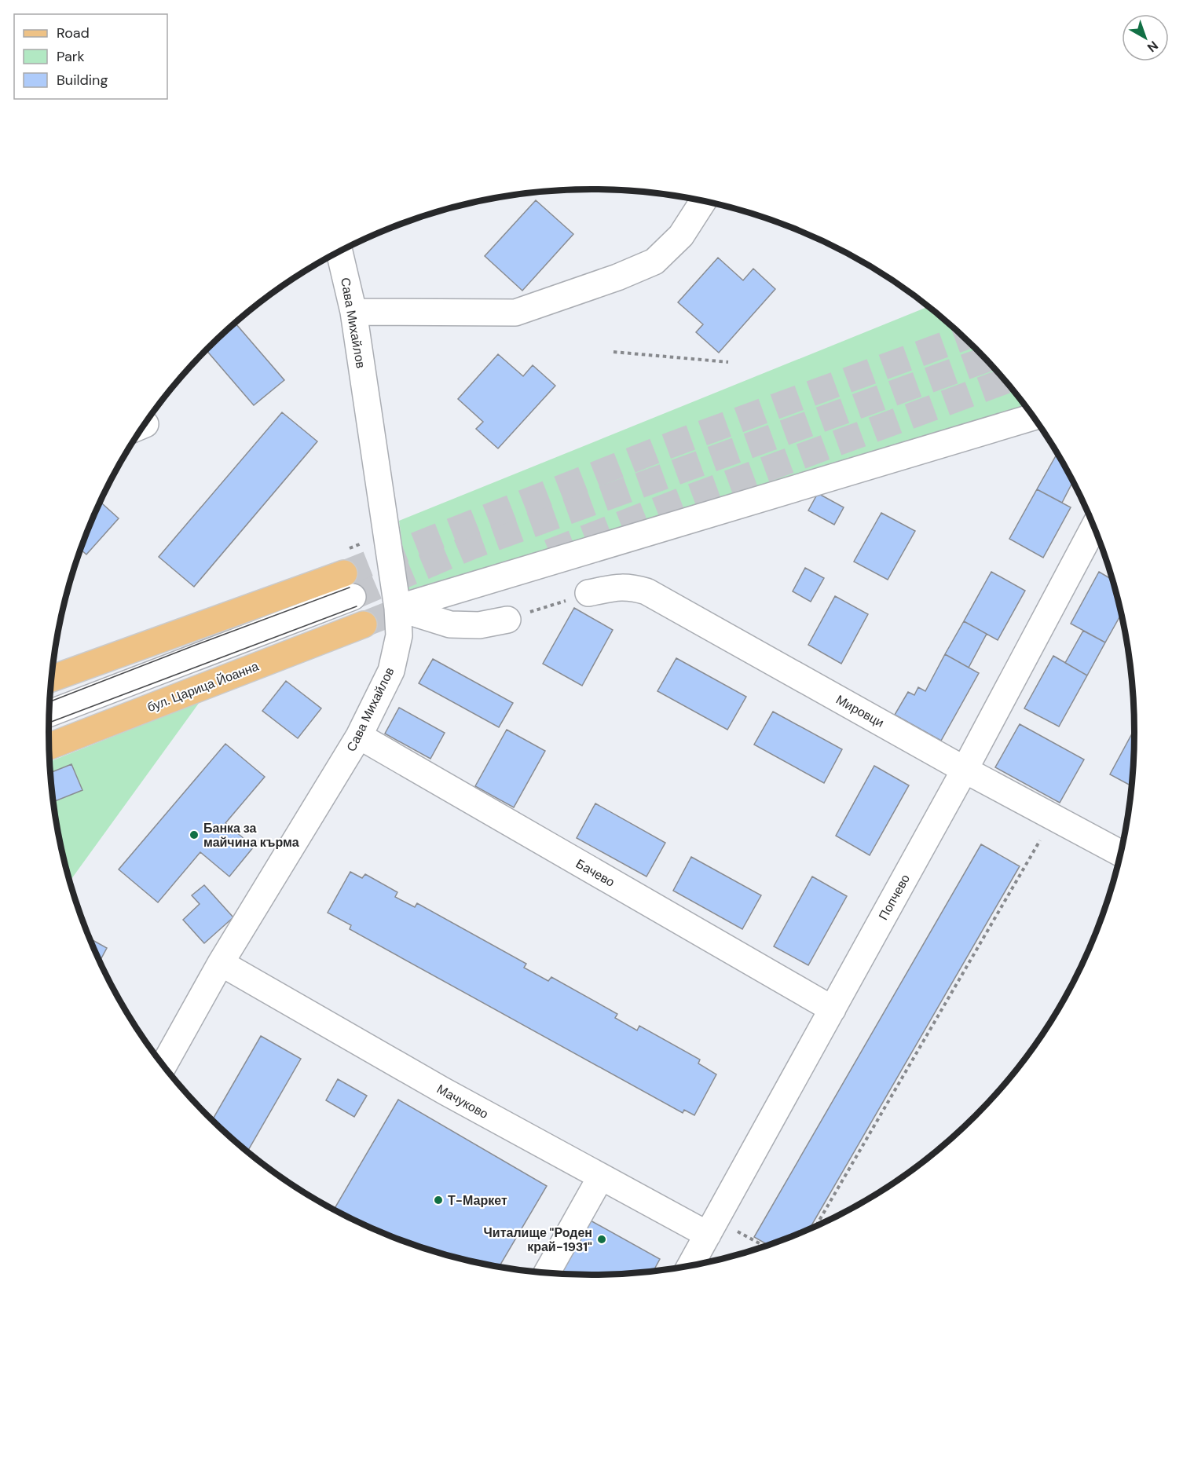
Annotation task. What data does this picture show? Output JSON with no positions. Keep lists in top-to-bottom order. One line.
{"streets":{"main road":["бул. Царица Йоанна"],"street":["Сава Михайлов","Мировци","Бачево","Попчево","Мачуково"]},"crossings":[["Сава Михайлов","Бачево"],["Сава Михайлов","Мачуково"],["Мировци","Попчево"],["Бачево","Попчево"],["Попчево","Мачуково"]],"places":["Банка за майчина кърма","Т-Маркет","Читалище \"Роден край-1931\""],"legend":["Road","Park","Building"],"north":"bottom right"}
